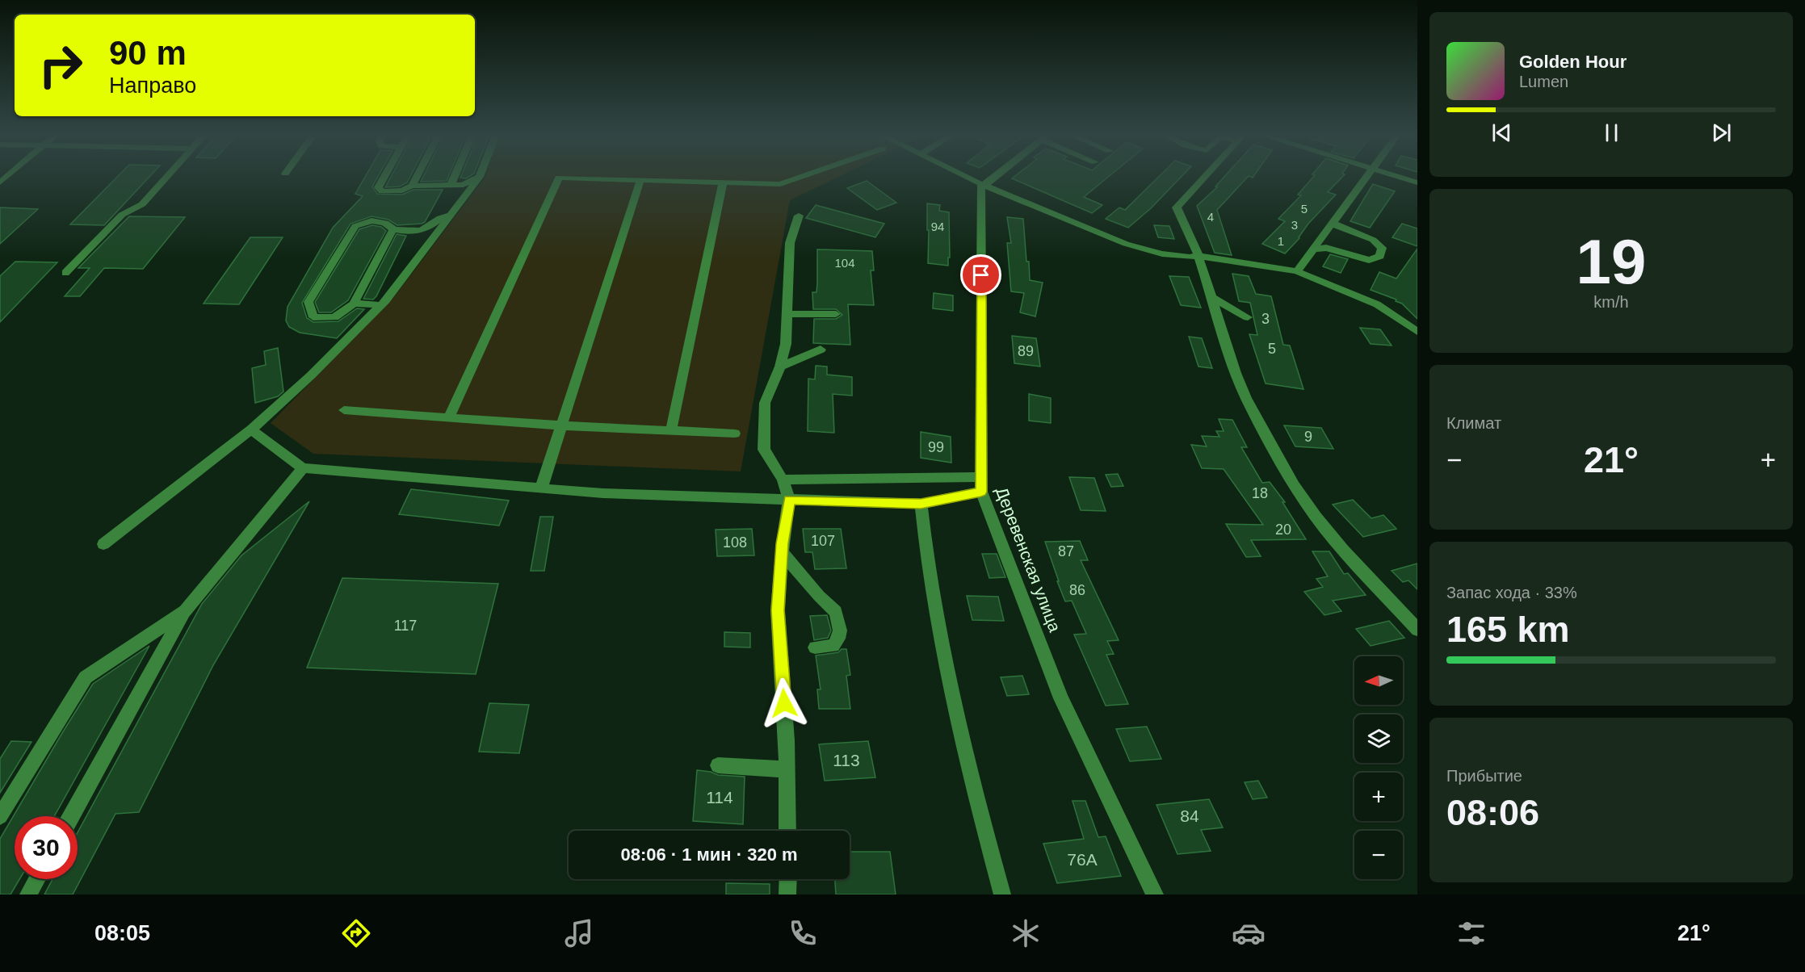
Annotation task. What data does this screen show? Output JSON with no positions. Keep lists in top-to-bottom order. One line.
{"streets":{"street":["Деревенская улица"]},"house_numbers":["5","4","3","94","1","104","3","5","89","9","99","18","20","107","108","87","86","117","113","114","84","76А"],"north":"left","page":{"turn":["90 m","Направо"],"song":["Golden Hour","Lumen"],"tile":[["19","km/h"],"Климат",["Запас хода · 33%","165 km"],["Прибытие","08:06"]],"heat":["−","21°","+"],"map_buttons":["+","−"],"limit":"30","trip":"08:06 · 1 мин · 320 m","tabs":["08:05","21°"]}}
